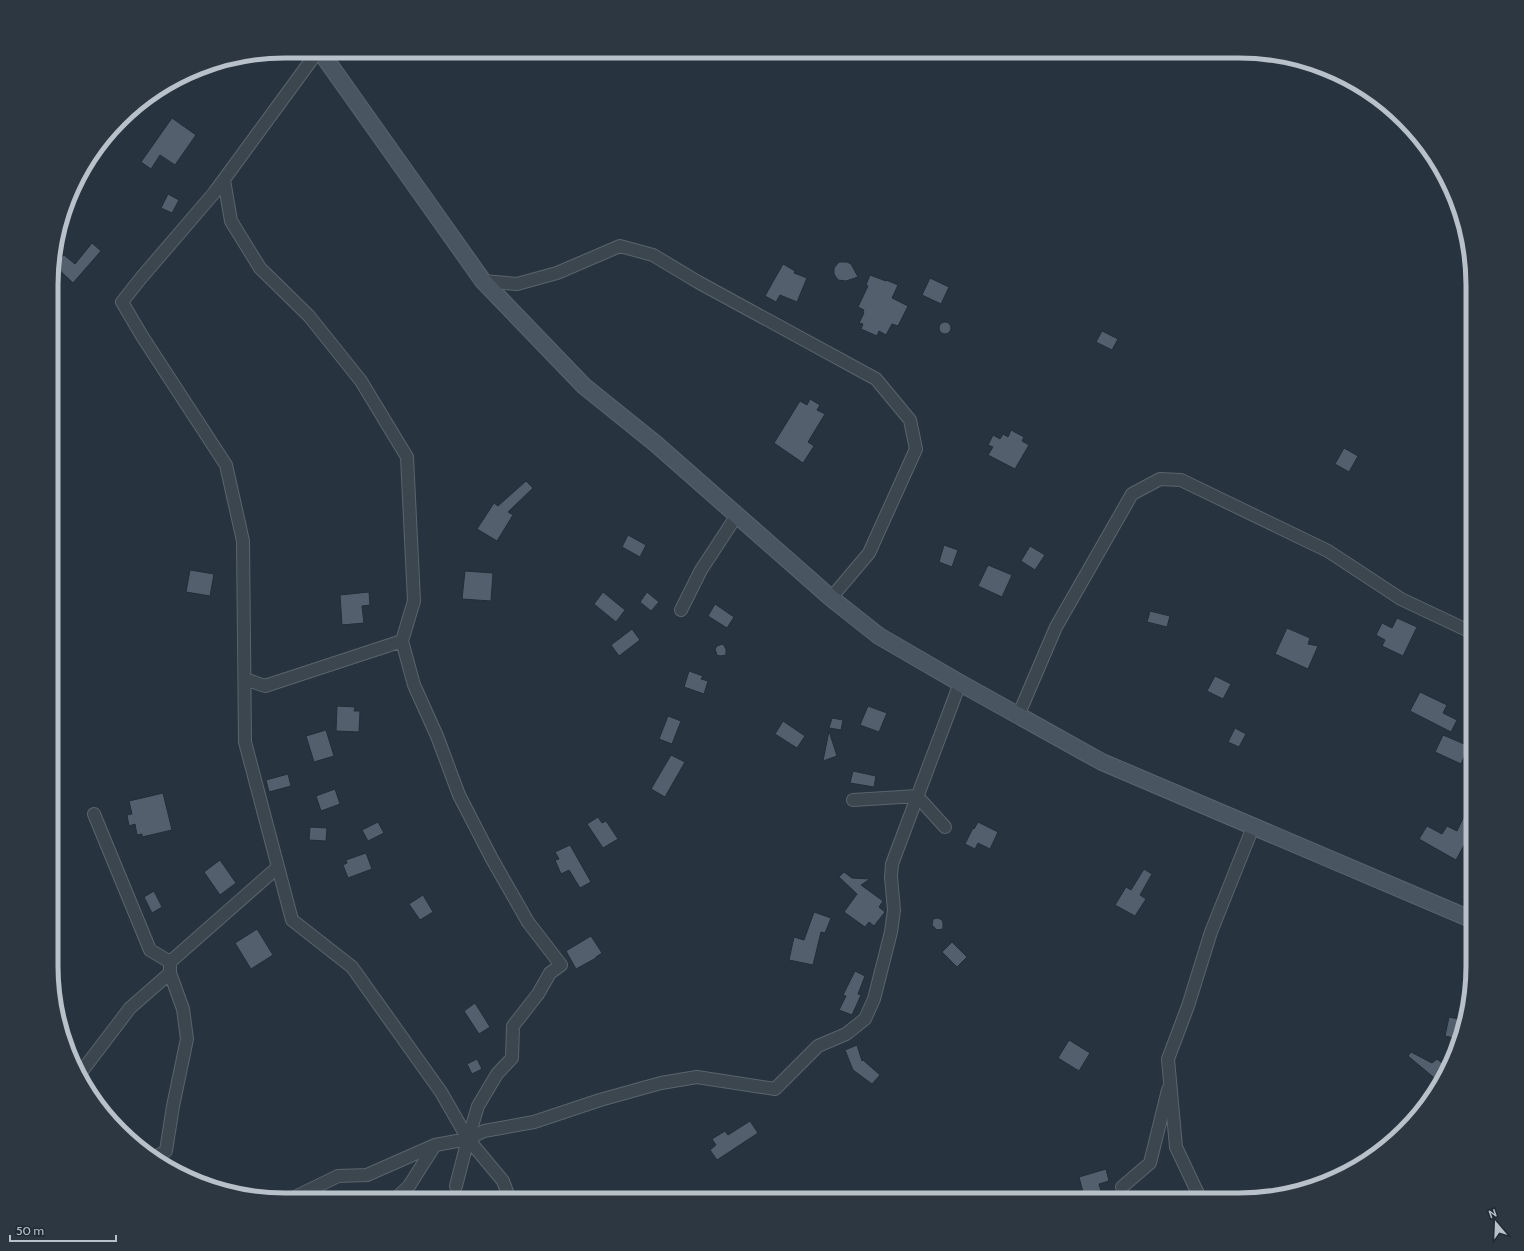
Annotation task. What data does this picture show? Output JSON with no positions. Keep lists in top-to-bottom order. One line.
{"scale_bar":"50 m","north":"top"}
